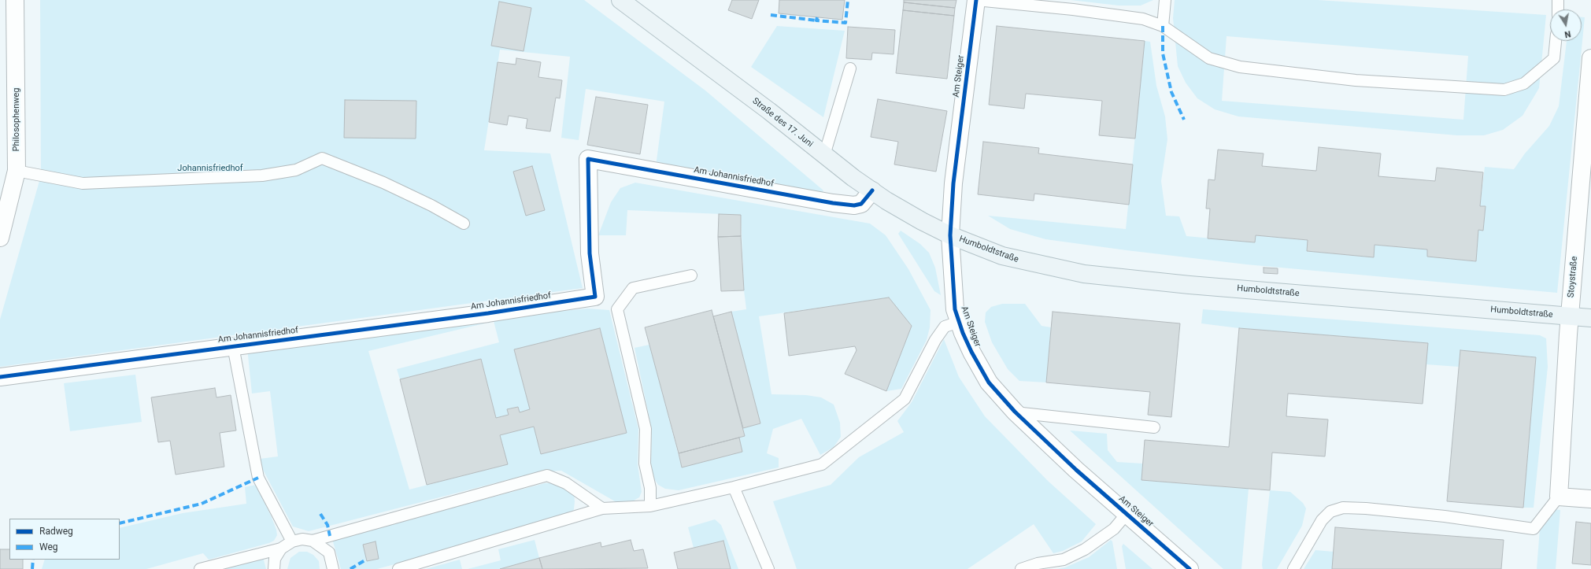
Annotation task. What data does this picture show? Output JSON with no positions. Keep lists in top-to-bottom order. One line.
{"streets":{"main road":["Straße des 17. Juni","Humboldtstraße"],"street":["Am Steiger","Philosophenweg","Am Johannisfriedhof","Stoystraße"]},"crossings":[["Am Steiger","Straße des 17. Juni"],["Am Steiger","Humboldtstraße"],["Straße des 17. Juni","Am Johannisfriedhof"],["Straße des 17. Juni","Humboldtstraße"],["Humboldtstraße","Stoystraße"]],"parks":["Johannisfriedhof"],"legend":["Radweg","Weg"],"north":"bottom"}
